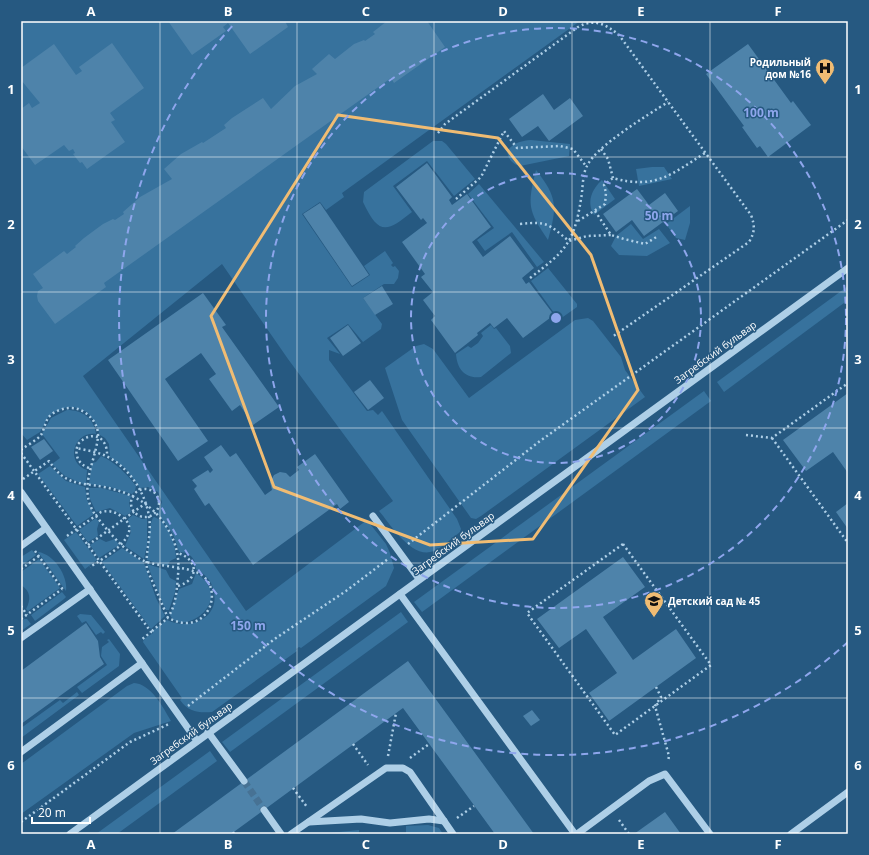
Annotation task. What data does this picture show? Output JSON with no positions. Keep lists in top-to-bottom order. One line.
{"streets":{"street":["Загребский бульвар"]},"places":{"hospital":["Родильный дом №16"],"school or university":["Детский сад № 45"]},"scale_bar":"20 m","grid":{"columns":["A","B","C","D","E","F"],"rows":["1","2","3","4","5","6"]},"rings":["100 m","50 m","150 m"]}
